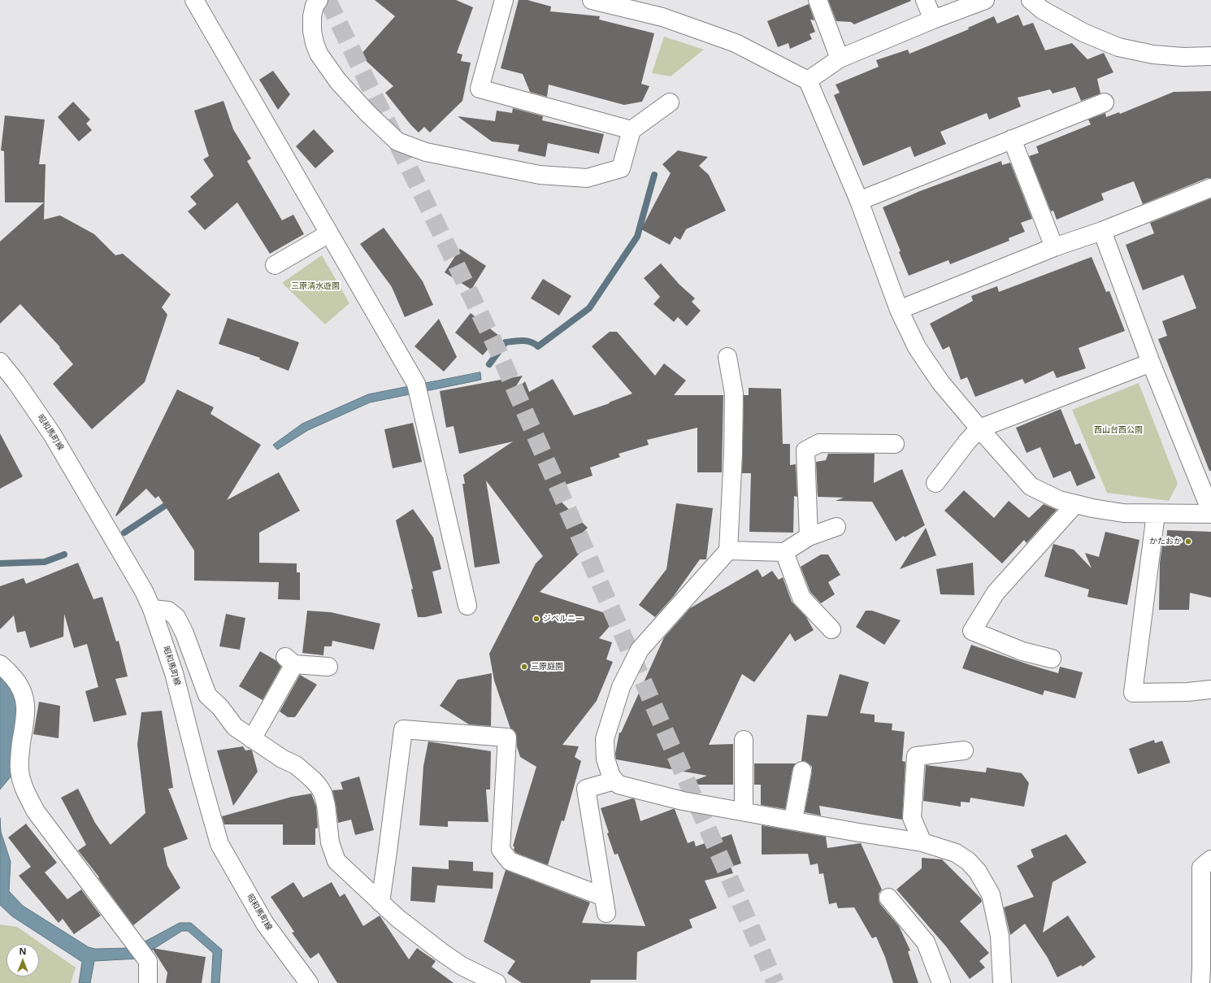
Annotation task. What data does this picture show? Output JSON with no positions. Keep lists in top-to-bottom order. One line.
{"streets":{"street":["昭和馬町線"]},"parks":["三原清水遊園","西山台西公園"],"places":["かたおか","ジベルニー","三原庭園"],"north":"top"}
